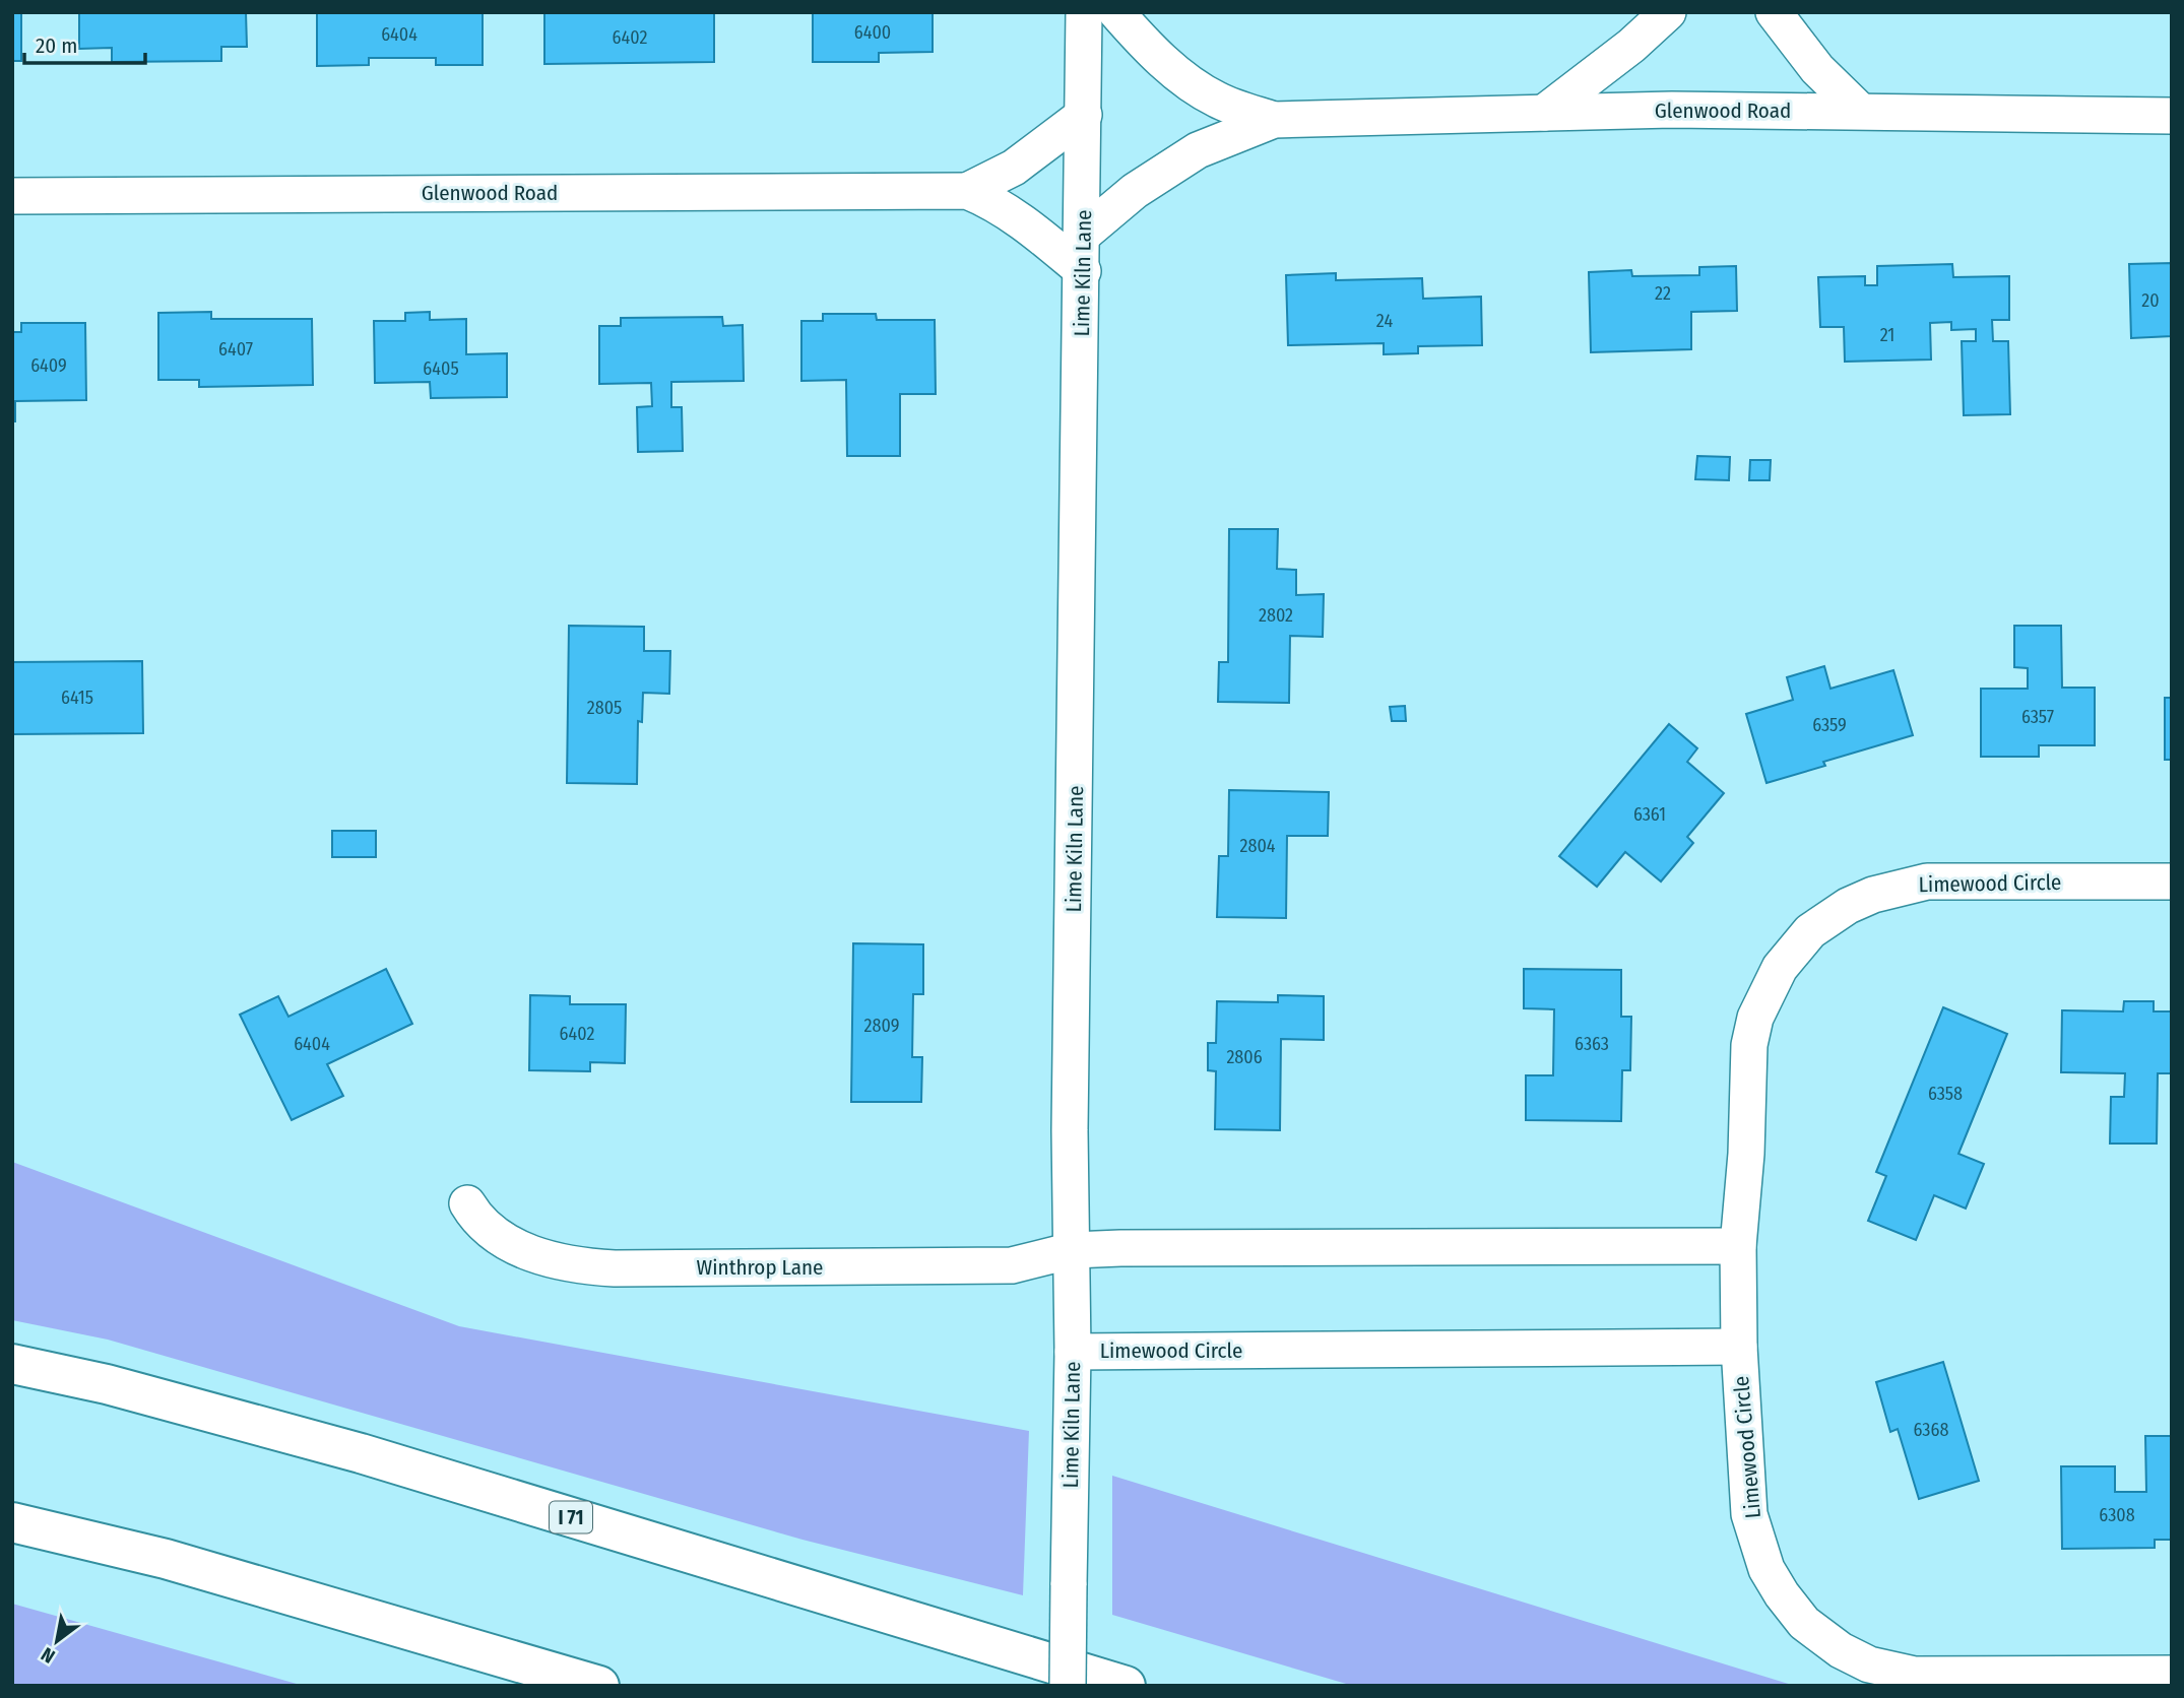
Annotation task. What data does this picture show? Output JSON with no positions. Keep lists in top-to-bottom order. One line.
{"streets":{"highway":["I 71"],"street":["Glenwood Road","Lime Kiln Lane","Limewood Circle","Winthrop Lane"]},"crossings":[["Glenwood Road","Lime Kiln Lane"],["Lime Kiln Lane","Limewood Circle"],["Lime Kiln Lane","Winthrop Lane"]],"house_numbers":["6400","6404","6402","22","20","24","21","6407","6409","6405","2802","6415","2805","6357","6359","6361","2804","2809","6402","6404","6363","2806","6358","6368","6308"],"scale_bar":"20 m","north":"bottom left"}
